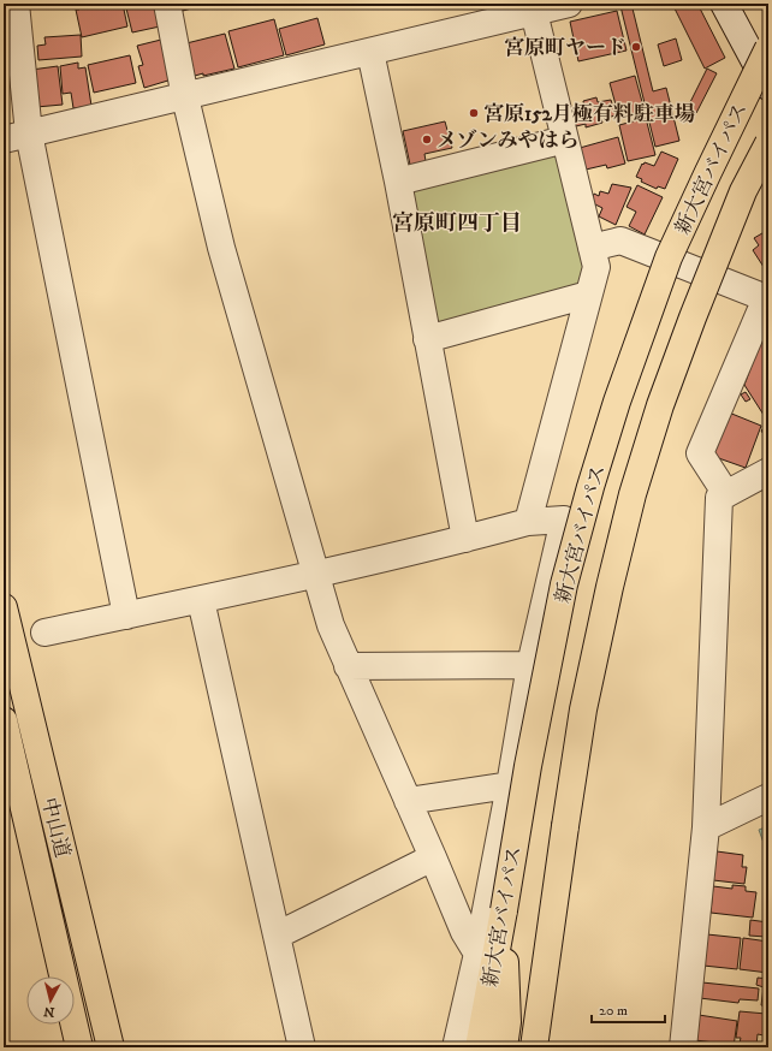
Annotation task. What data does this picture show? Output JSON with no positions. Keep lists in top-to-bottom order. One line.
{"streets":{"highway":["新大宮バイパス","中山道"]},"districts":["宮原町四丁目"],"places":["宮原町ヤード","宮原152月極有料駐車場","メゾンみやはら"],"scale_bar":"20 m","north":"bottom"}
